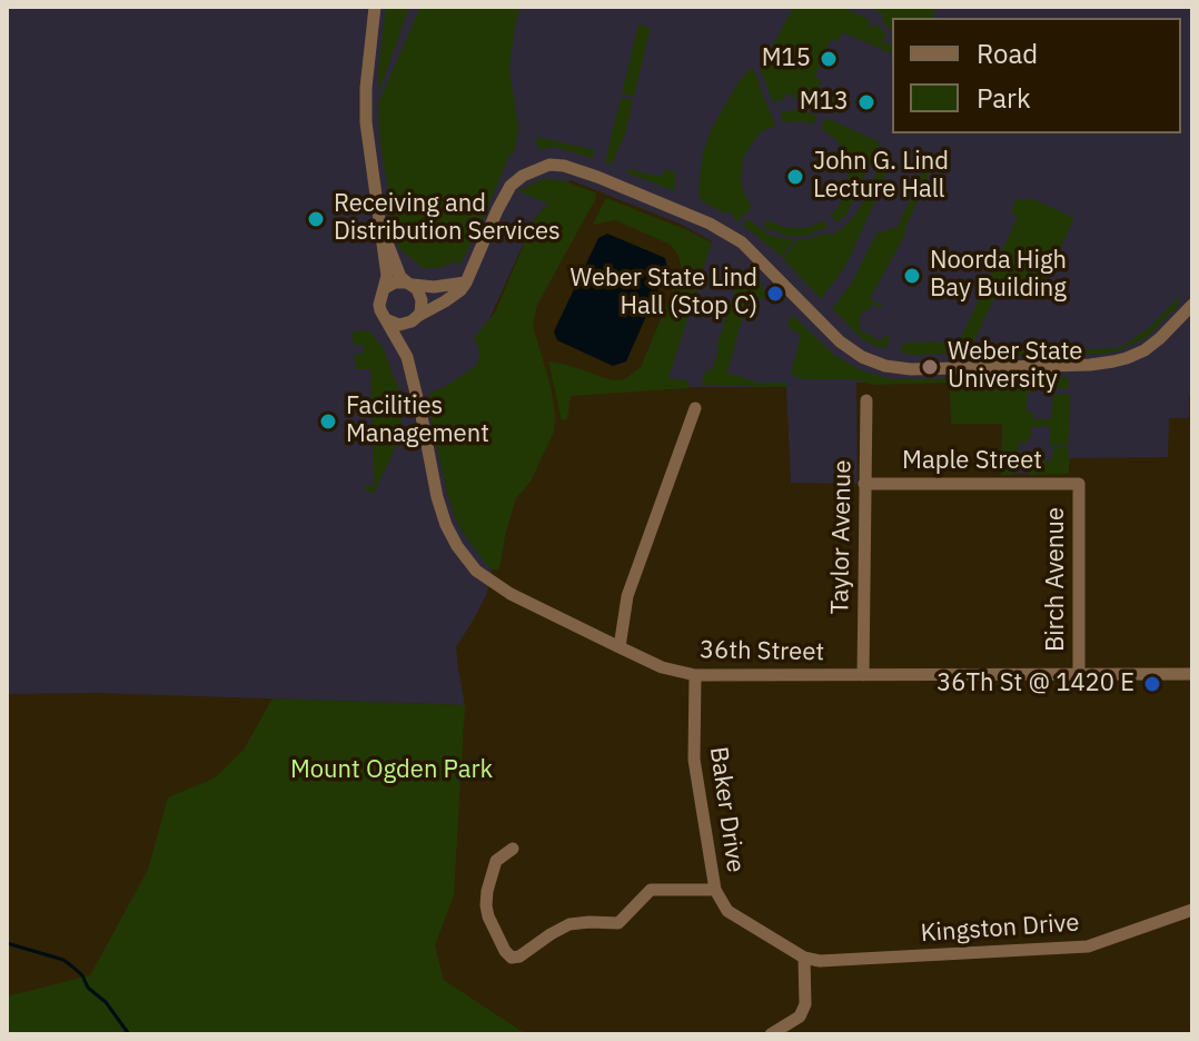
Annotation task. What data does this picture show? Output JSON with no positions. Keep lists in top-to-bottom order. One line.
{"streets":{"street":["Maple Street","Taylor Avenue","Birch Avenue","36th Street","Baker Drive","Kingston Drive"]},"crossings":[["Maple Street","Taylor Avenue"],["Maple Street","Birch Avenue"],["Taylor Avenue","36th Street"],["Birch Avenue","36th Street"],["36th Street","Baker Drive"],["Baker Drive","Kingston Drive"]],"parks":["Mount Ogden Park"],"places":["M15","M13","John G. Lind Lecture Hall","Receiving and Distribution Services","Noorda High Bay Building","Weber State Lind Hall (Stop C)","Weber State University","Facilities Management","36Th St @ 1420 E"],"legend":["Road","Park"]}
